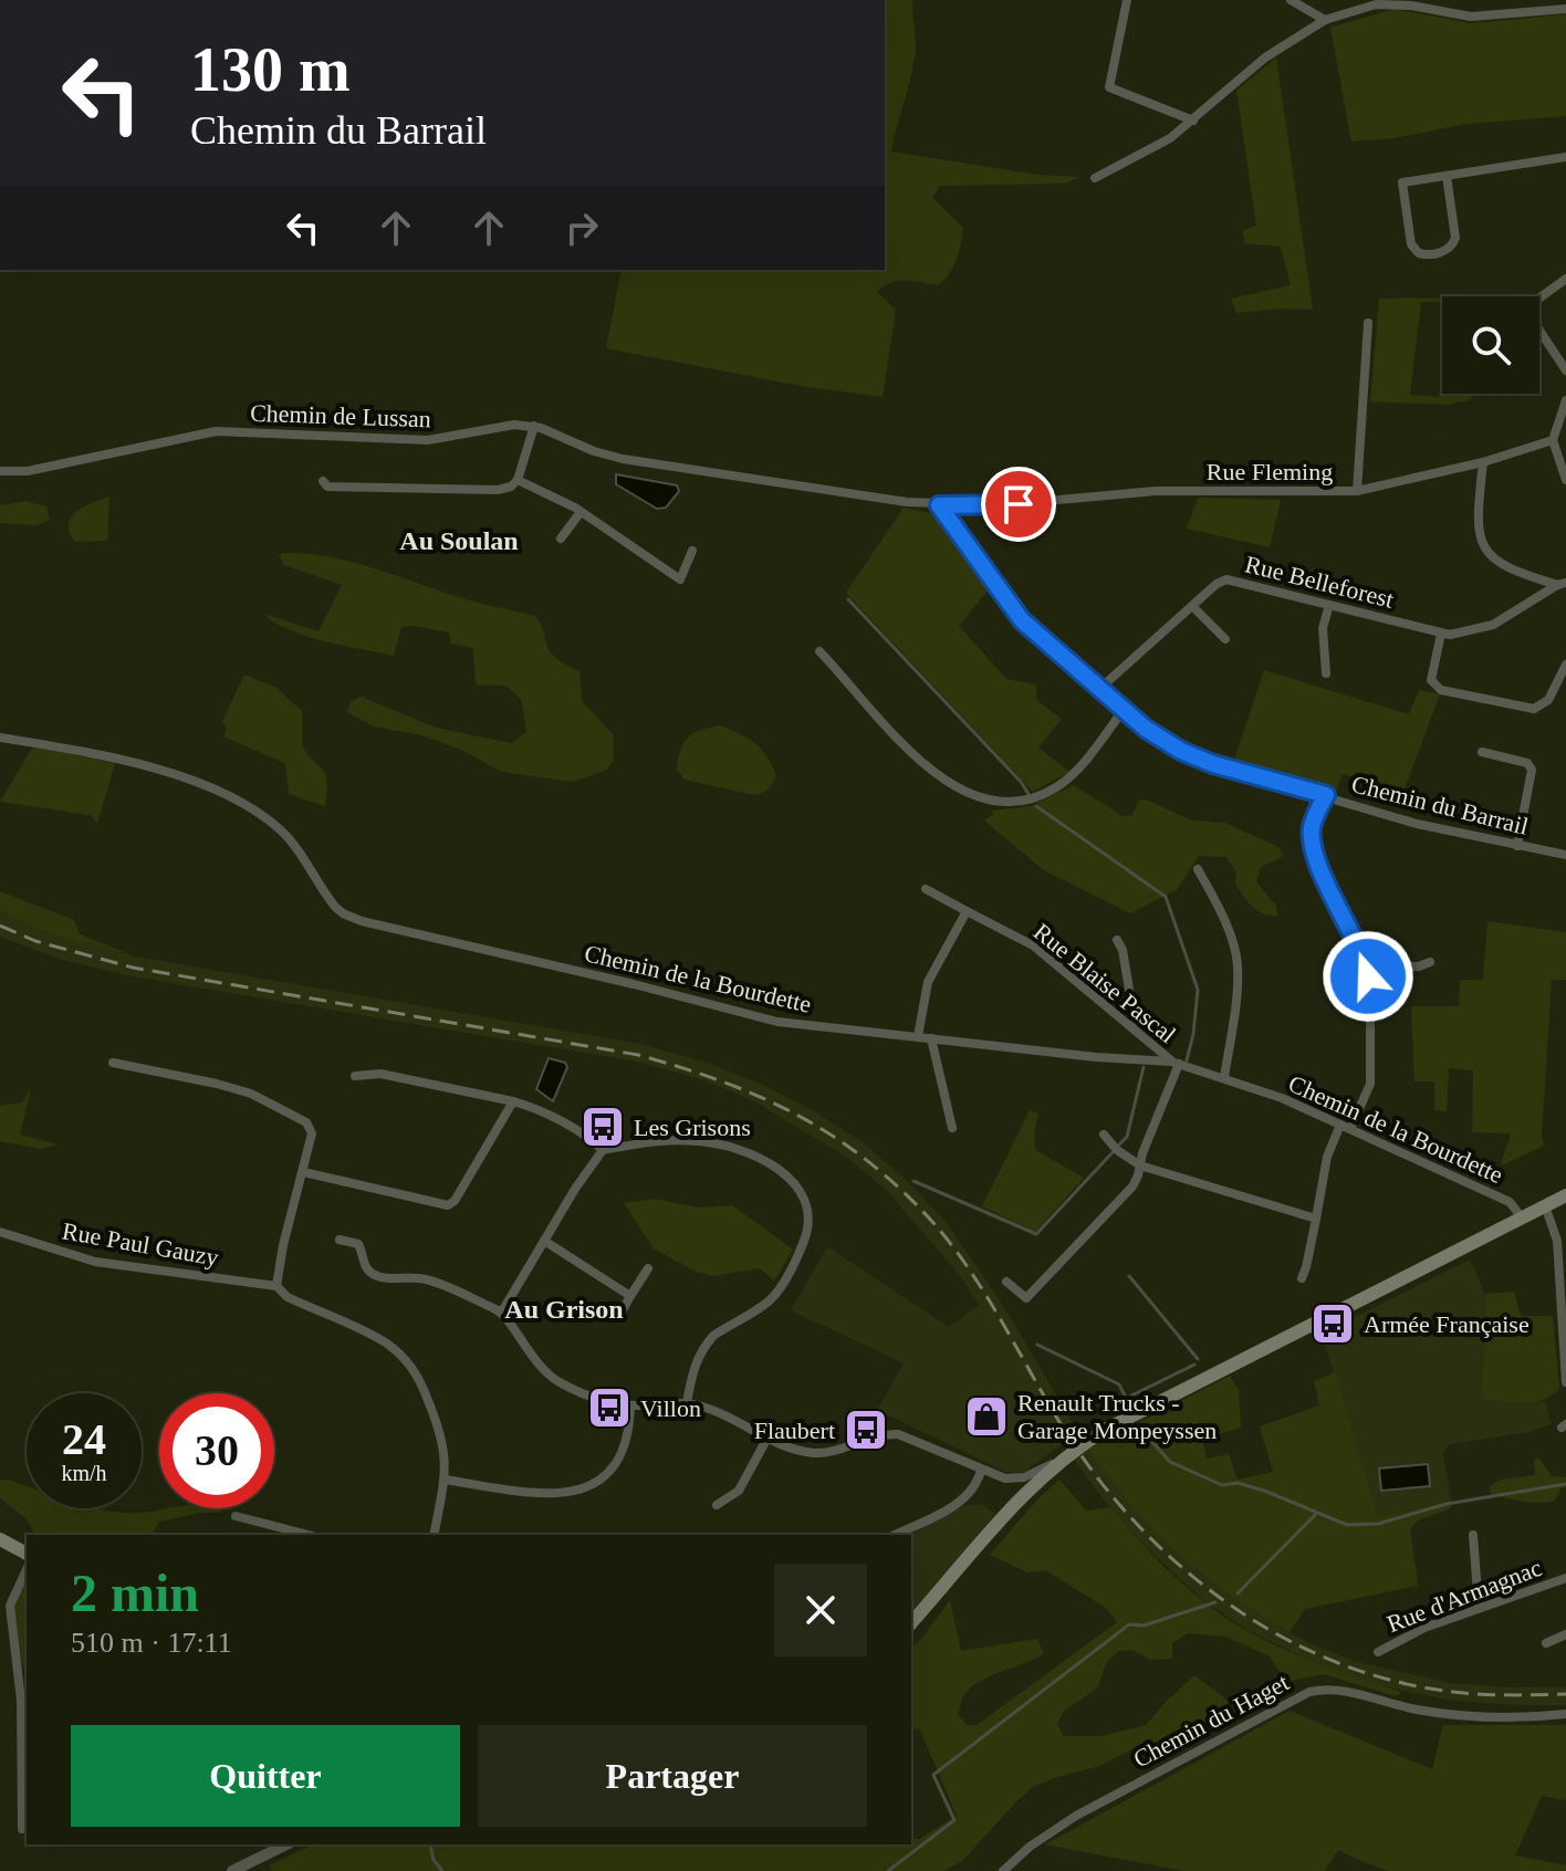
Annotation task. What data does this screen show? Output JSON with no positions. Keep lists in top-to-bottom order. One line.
{"streets":{"street":["Chemin de Lussan","Rue Fleming","Rue Belleforest","Chemin du Barrail","Chemin de la Bourdette","Rue Blaise Pascal","Rue Paul Gauzy","Rue d'Armagnac","Chemin du Haget"]},"crossings":[["Chemin de Lussan","Rue Fleming"],["Chemin de Lussan","Chemin du Barrail"],["Rue Fleming","Chemin du Barrail"],["Rue Belleforest","Chemin du Barrail"],["Chemin de la Bourdette","Rue Blaise Pascal"]],"districts":["Au Soulan","Au Grison"],"places":{"bus stop":["Les Grisons","Armée Française","Villon","Flaubert"],"shop":["Renault Trucks - Garage Monpeyssen"]},"page":{"turn":["130 m","Chemin du Barrail"],"speed":"24 km/h","limit":"30","heading":["2 min","510 m · 17:11"],"buttons":["Quitter","Partager"]}}
